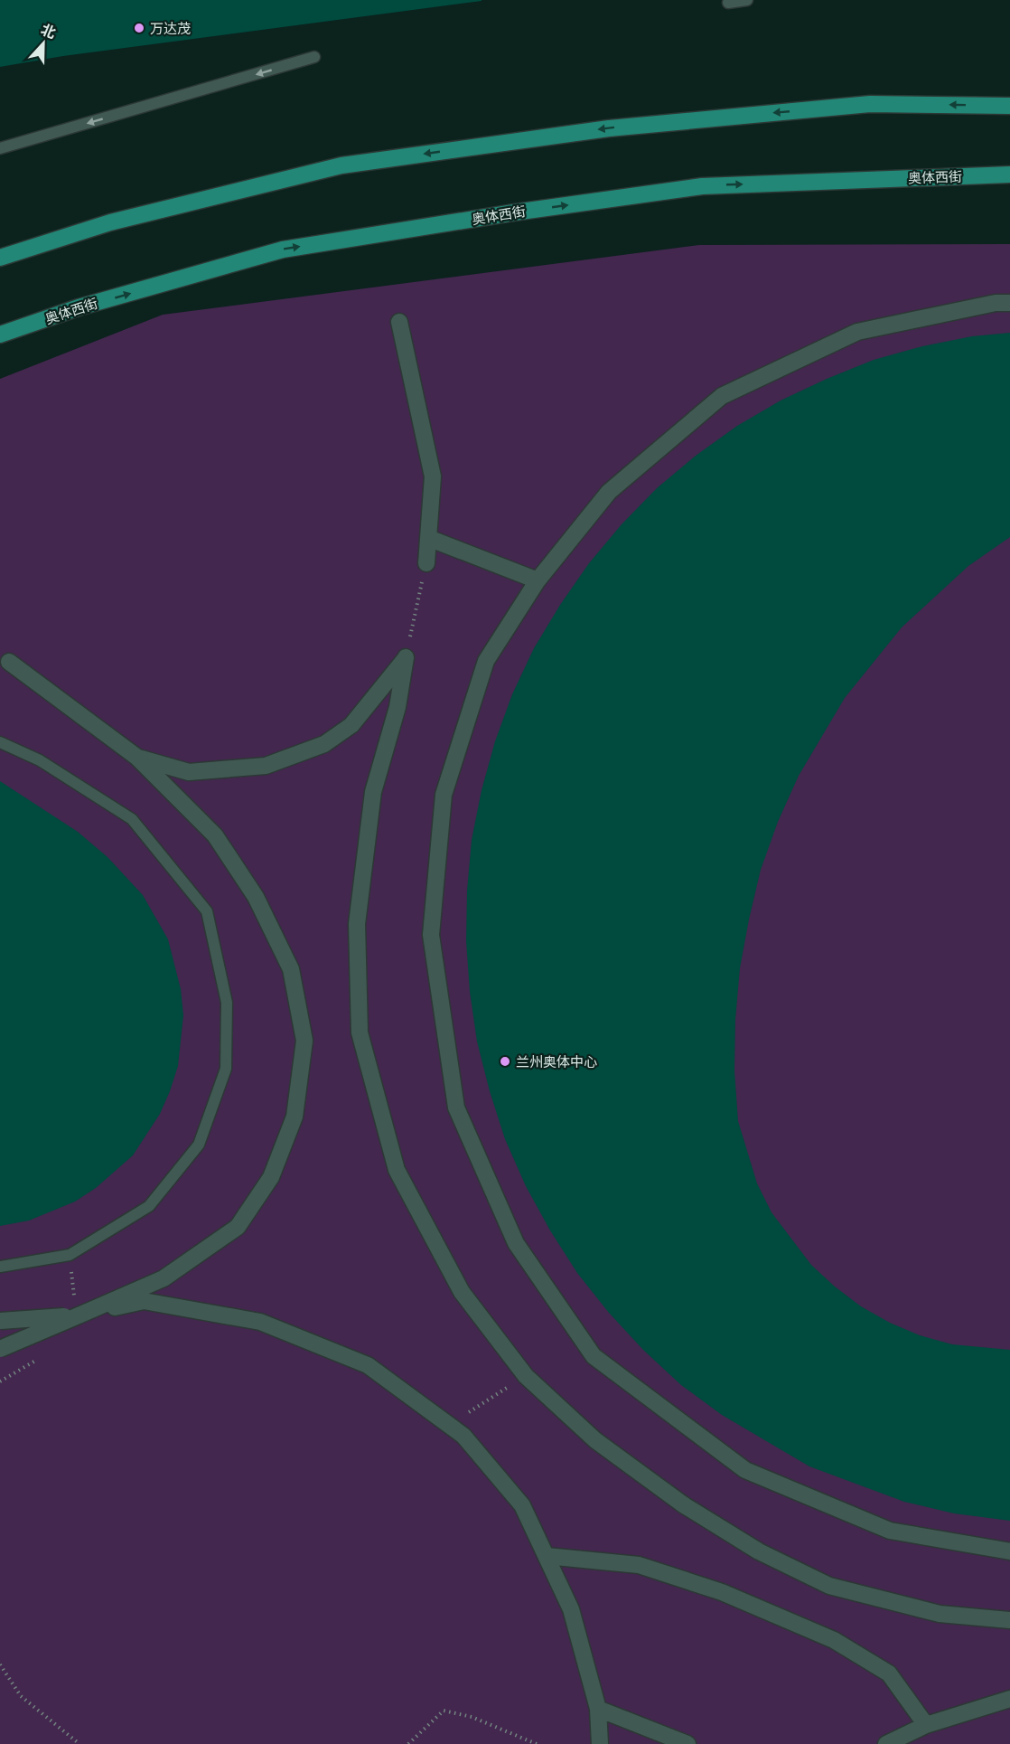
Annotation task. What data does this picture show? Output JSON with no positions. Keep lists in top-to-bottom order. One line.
{"streets":{"main road":["奥体西街"]},"places":["万达茂","兰州奥体中心"],"north":"top"}
